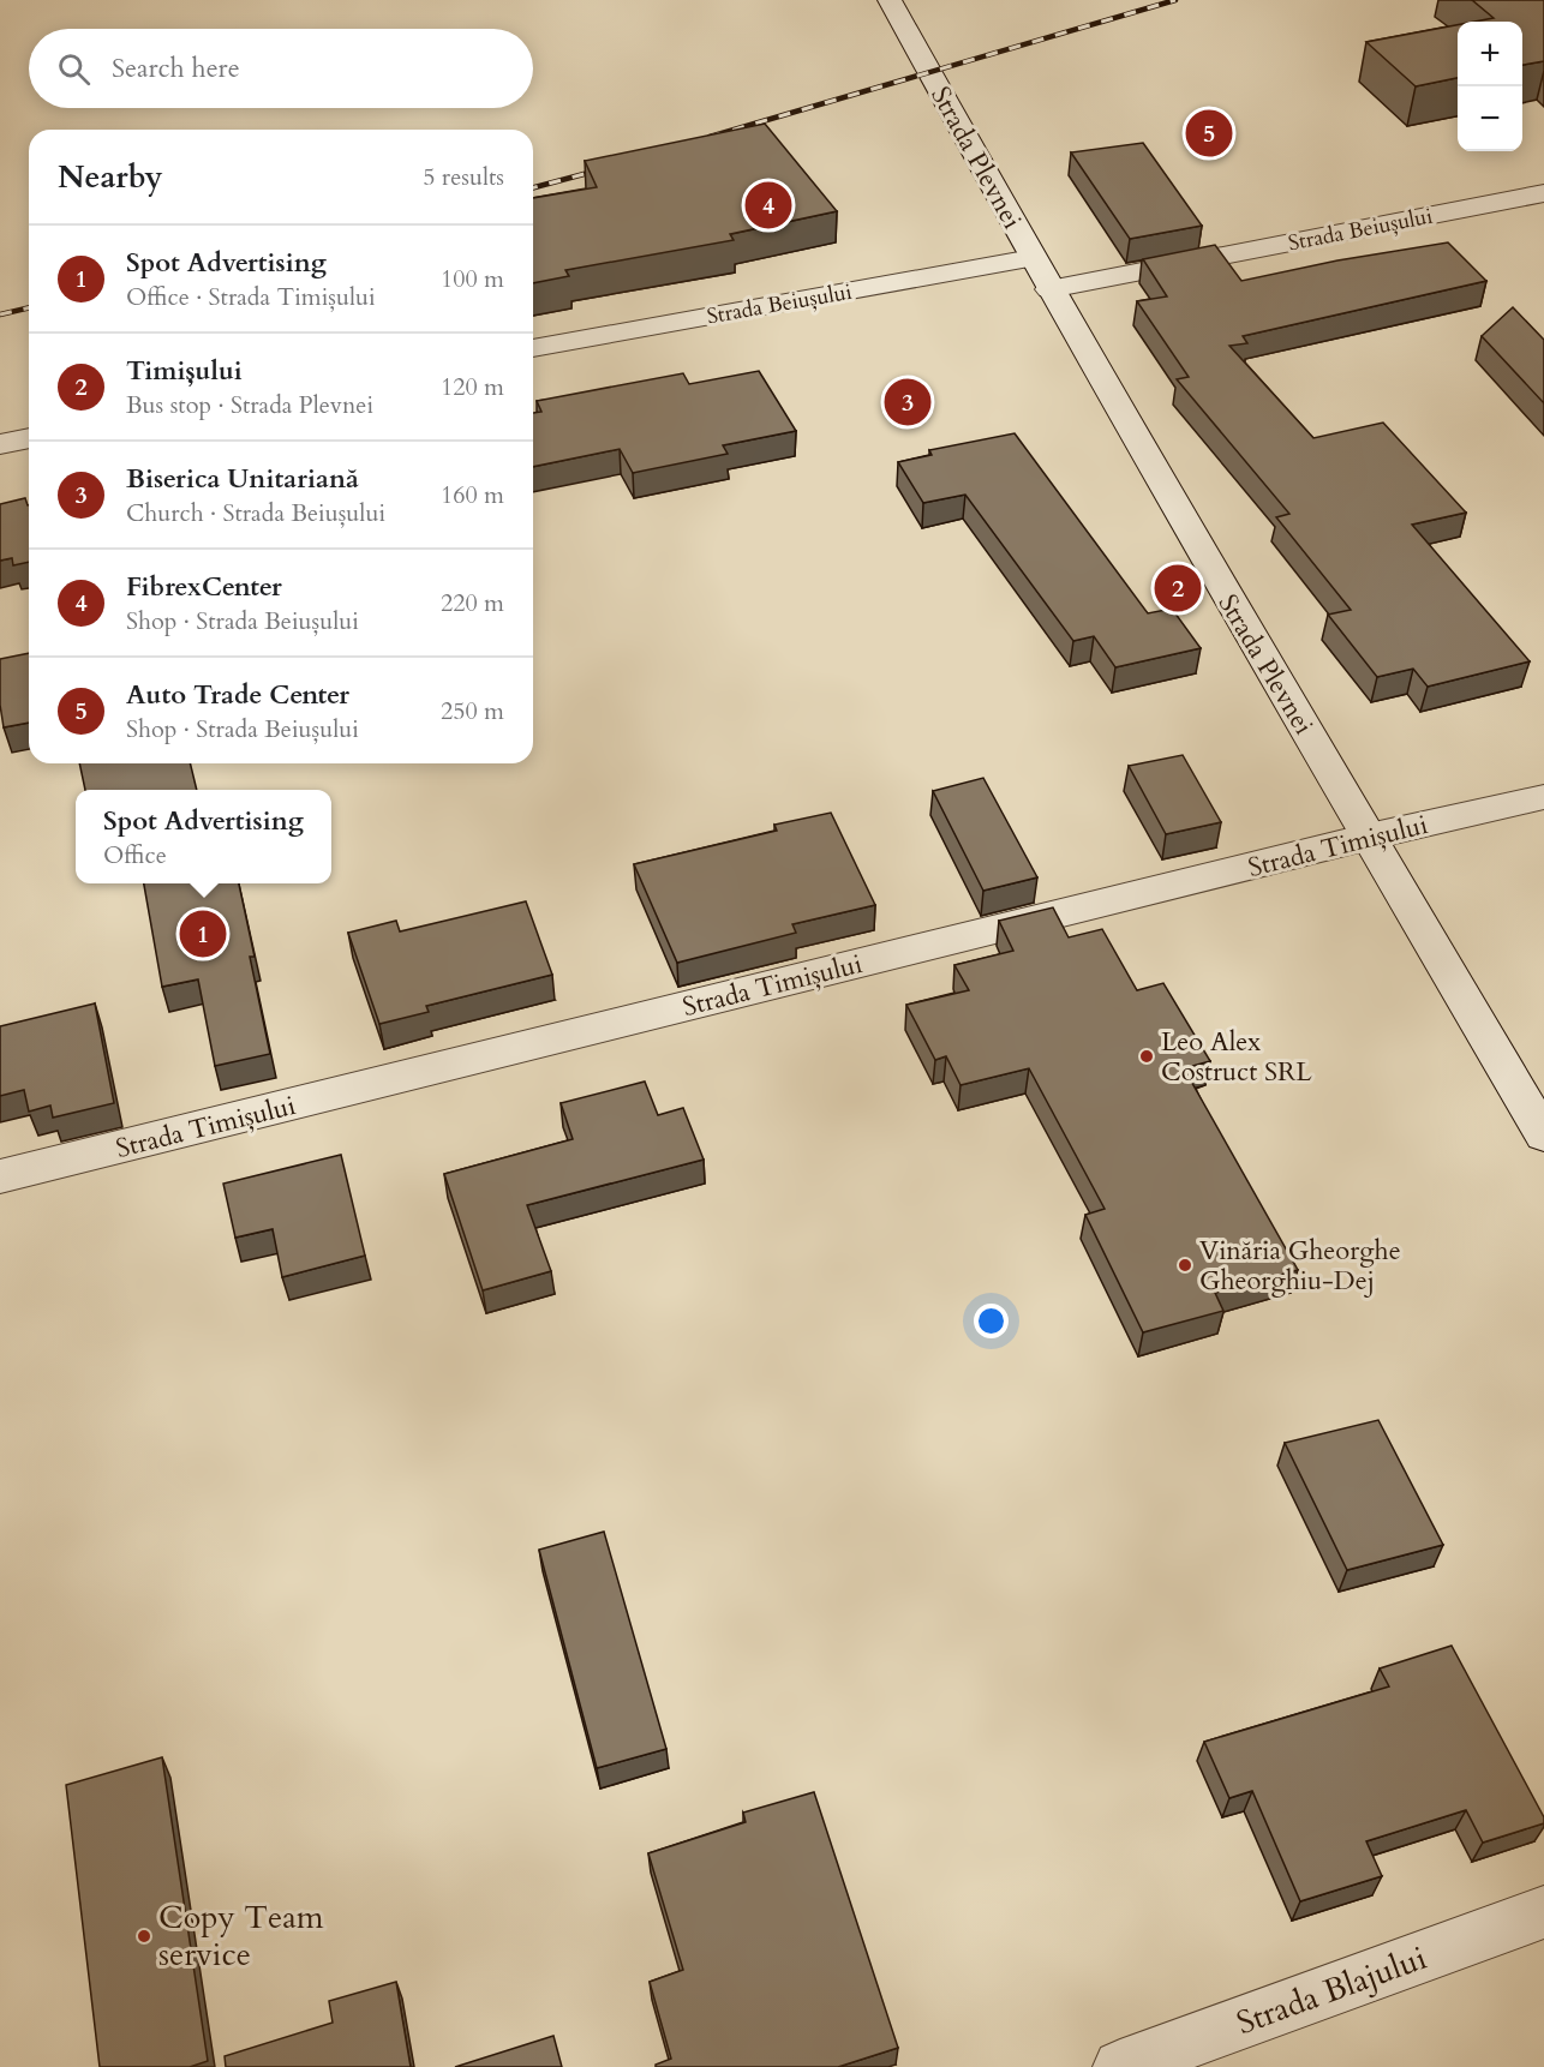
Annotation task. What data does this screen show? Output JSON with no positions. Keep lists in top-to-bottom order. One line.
{"streets":{"street":["Strada Plevnei","Strada Beiușului","Strada Timișului","Strada Blajului"]},"crossings":[["Strada Plevnei","Strada Beiușului"],["Strada Plevnei","Strada Timișului"]],"places":["Leo Alex Costruct SRL","Vinăria Gheorghe Gheorghiu-Dej","Copy Team service"],"page":{"map_buttons":["+","−"],"search":"Search here","pins":["5","4","3","2","1"],"heading":["Nearby","5 results"],"list":[{"mark":"1","name":"Spot Advertising","note":"Office · Strada Timișului","value":"100 m"},{"mark":"2","name":"Timișului","note":"Bus stop · Strada Plevnei","value":"120 m"},{"mark":"3","name":"Biserica Unitariană","note":"Church · Strada Beiușului","value":"160 m"},{"mark":"4","name":"FibrexCenter","note":"Shop · Strada Beiușului","value":"220 m"},{"mark":"5","name":"Auto Trade Center","note":"Shop · Strada Beiușului","value":"250 m"}],"popup":["Spot Advertising","Office"]}}
